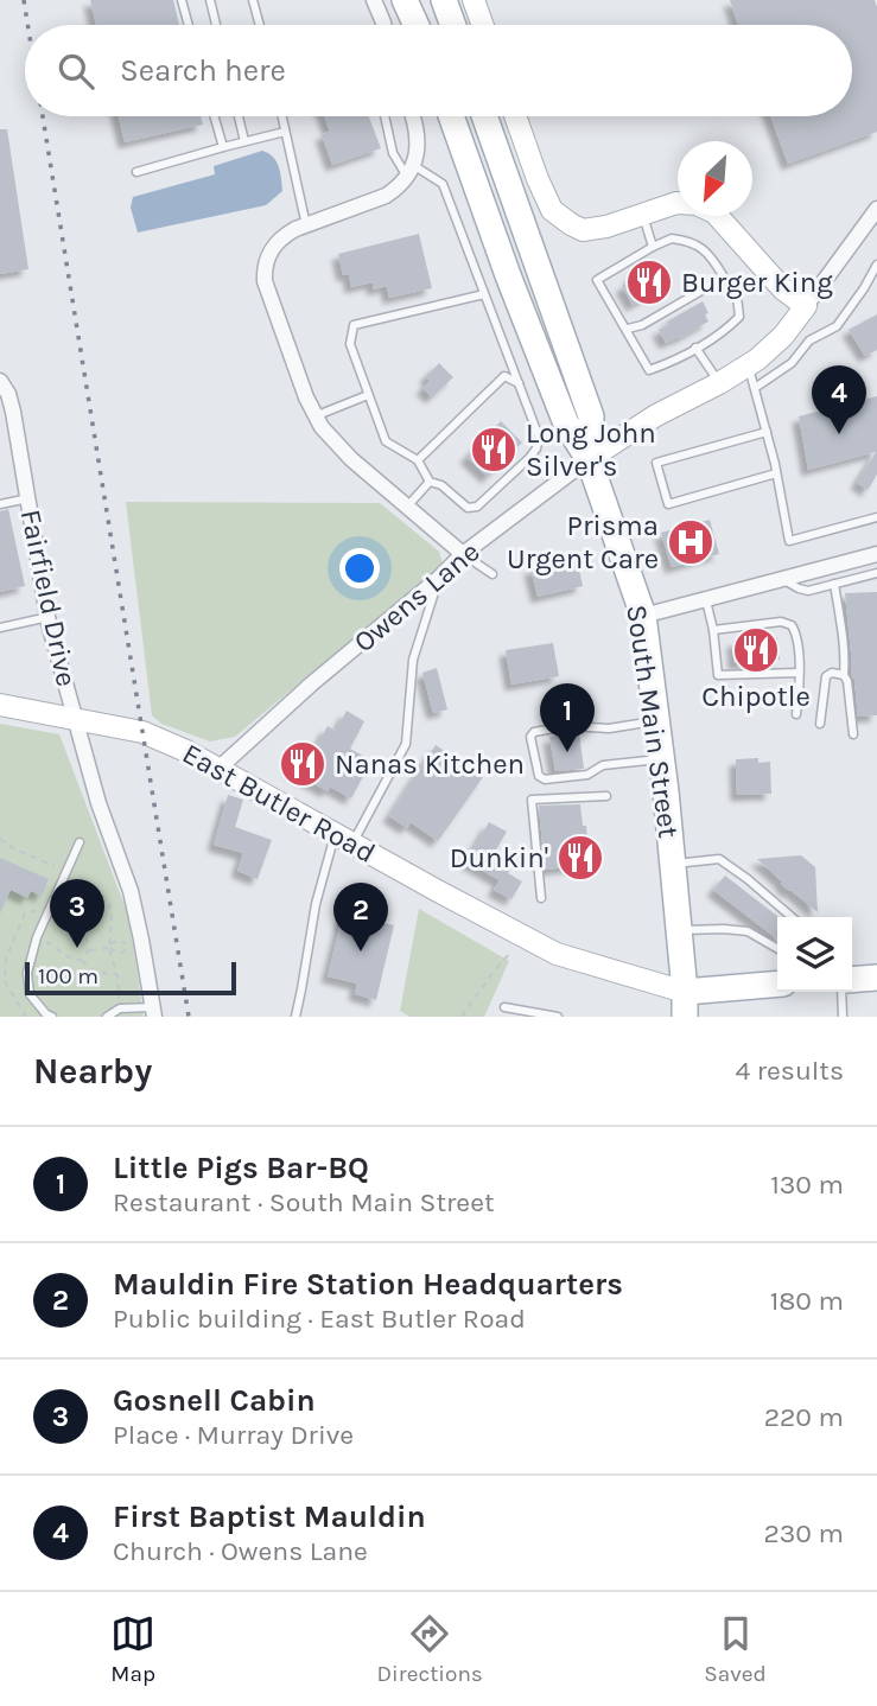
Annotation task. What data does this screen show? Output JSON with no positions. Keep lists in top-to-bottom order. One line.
{"streets":{"main road":["South Main Street"],"street":["Owens Lane","Fairfield Drive","East Butler Road"]},"crossings":[["Owens Lane","South Main Street"],["Owens Lane","East Butler Road"],["Fairfield Drive","East Butler Road"],["South Main Street","East Butler Road"]],"places":{"restaurant":["Burger King","Long John Silver's","Chipotle","Nanas Kitchen","Dunkin'"],"hospital":["Prisma Urgent Care"]},"scale_bar":"100 m","north":"bottom left","page":{"search":"Search here","pins":["4","1","3","2"],"scale":"100 m","heading":["Nearby","4 results"],"list":[{"mark":"1","name":"Little Pigs Bar-BQ","note":"Restaurant · South Main Street","value":"130 m"},{"mark":"2","name":"Mauldin Fire Station Headquarters","note":"Public building · East Butler Road","value":"180 m"},{"mark":"3","name":"Gosnell Cabin","note":"Place · Murray Drive","value":"220 m"},{"mark":"4","name":"First Baptist Mauldin","note":"Church · Owens Lane","value":"230 m"}],"nav":["Map","Directions","Saved"]}}
